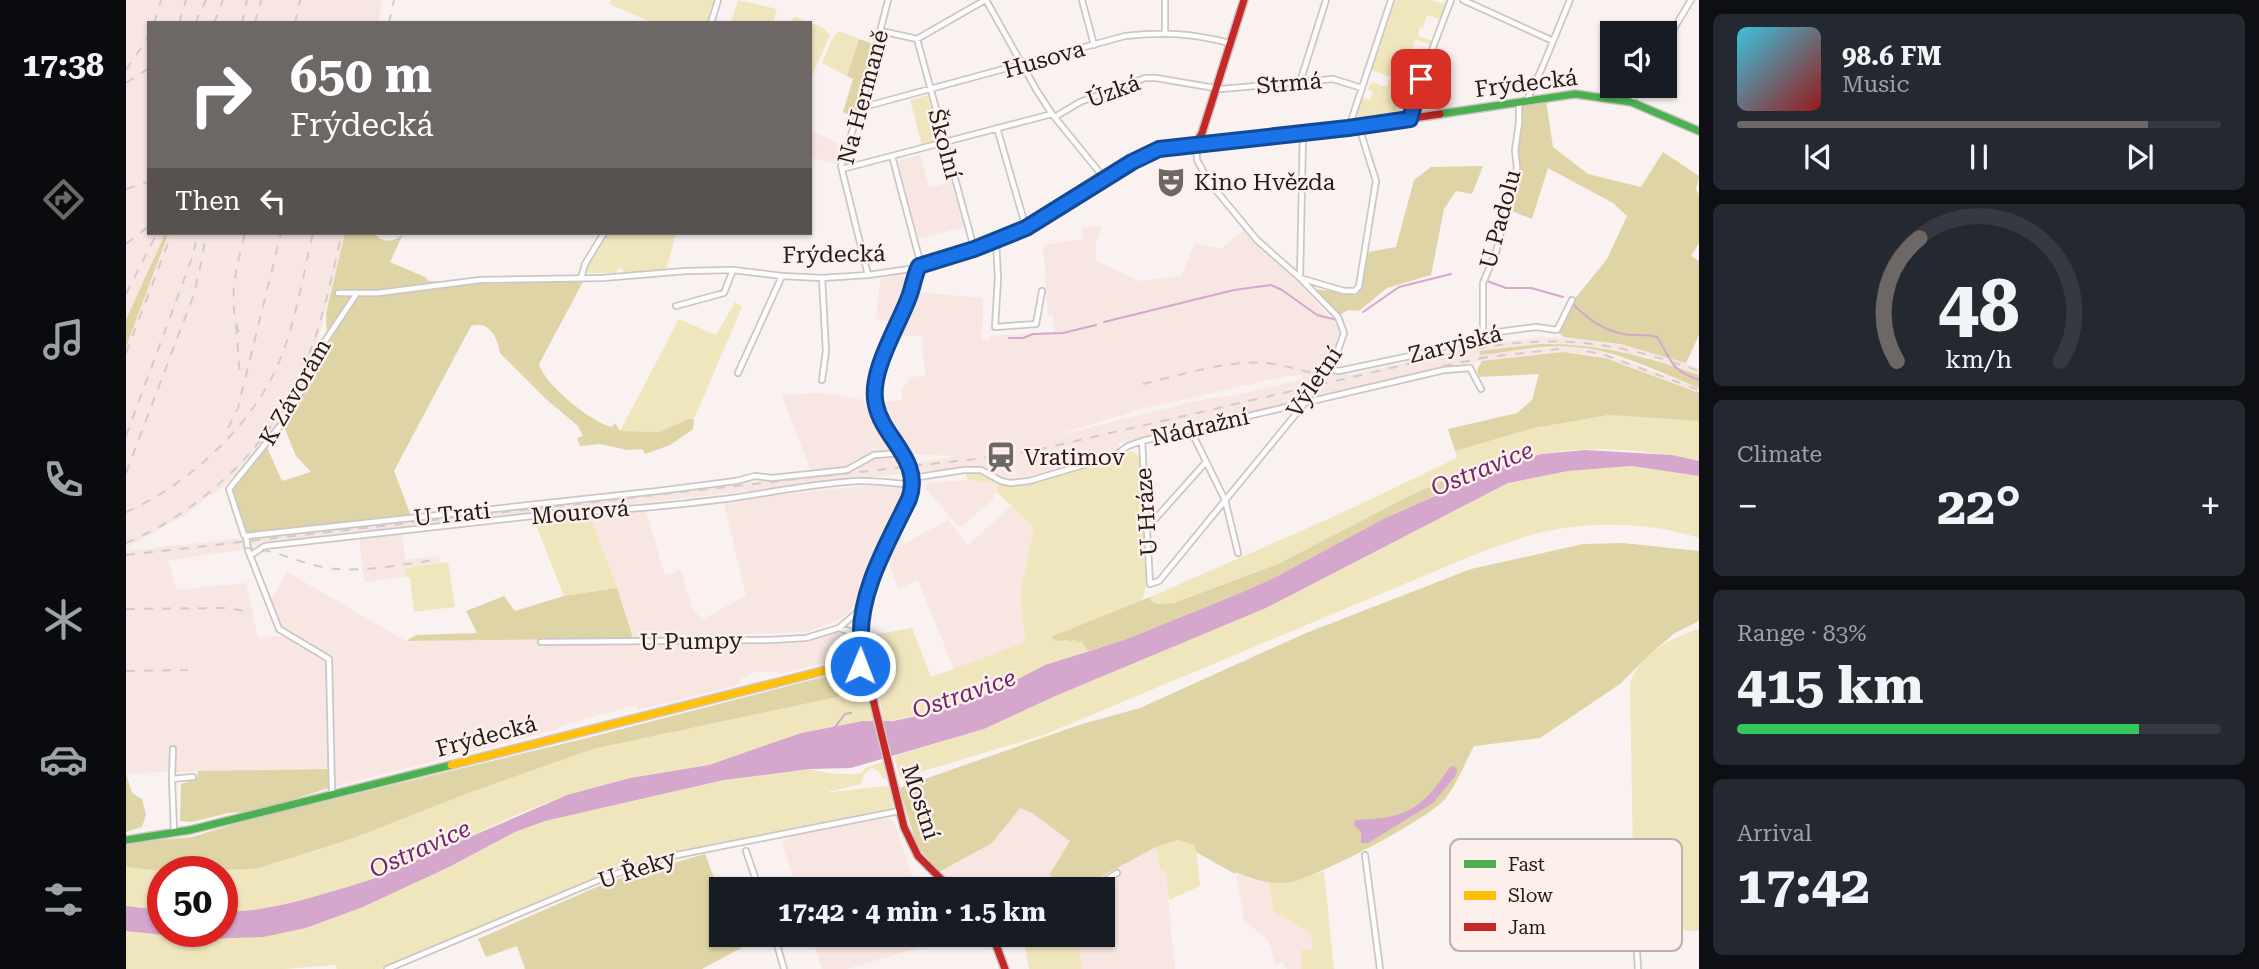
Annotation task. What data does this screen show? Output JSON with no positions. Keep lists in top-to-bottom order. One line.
{"streets":{"main road":["Frýdecká","Mostní"],"street":["Husova","Strmá","Úzká","Na Hermaně","Školní","U Padolu","Zaryjská","Výletní","K Závorám","Nádražní","Mourová","U Hráze","U Trati","U Pumpy","U Řeky"]},"crossings":[["Husova","Na Hermaně"],["Husova","Školní"],["Strmá","Úzká"],["Frýdecká","Na Hermaně"],["Frýdecká","Školní"],["Frýdecká","U Padolu"],["Frýdecká","Výletní"],["Frýdecká","K Závorám"],["Frýdecká","Mostní"],["Úzká","Na Hermaně"],["Úzká","Školní"],["U Padolu","Zaryjská"],["Zaryjská","Výletní"],["Výletní","Nádražní"],["Výletní","U Hráze"],["K Závorám","U Trati"],["Nádražní","Mourová"],["Nádražní","U Hráze"],["Mostní","U Řeky"]],"water":["Ostravice"],"places":{"theatre":["Kino Hvězda"],"station":["Vratimov"]},"legend":["Fast","Slow","Jam"],"page":{"tabs":"17:38","turn":["650 m","Frýdecká"],"song":["98.6 FM","Music"],"then":"Then","tile":["Climate",["Range · 83%","415 km"],["Arrival","17:42"]],"heat":["−","22°","+"],"limit":"50","trip":"17:42 · 4 min · 1.5 km","gauge":["48","km/h"]}}
